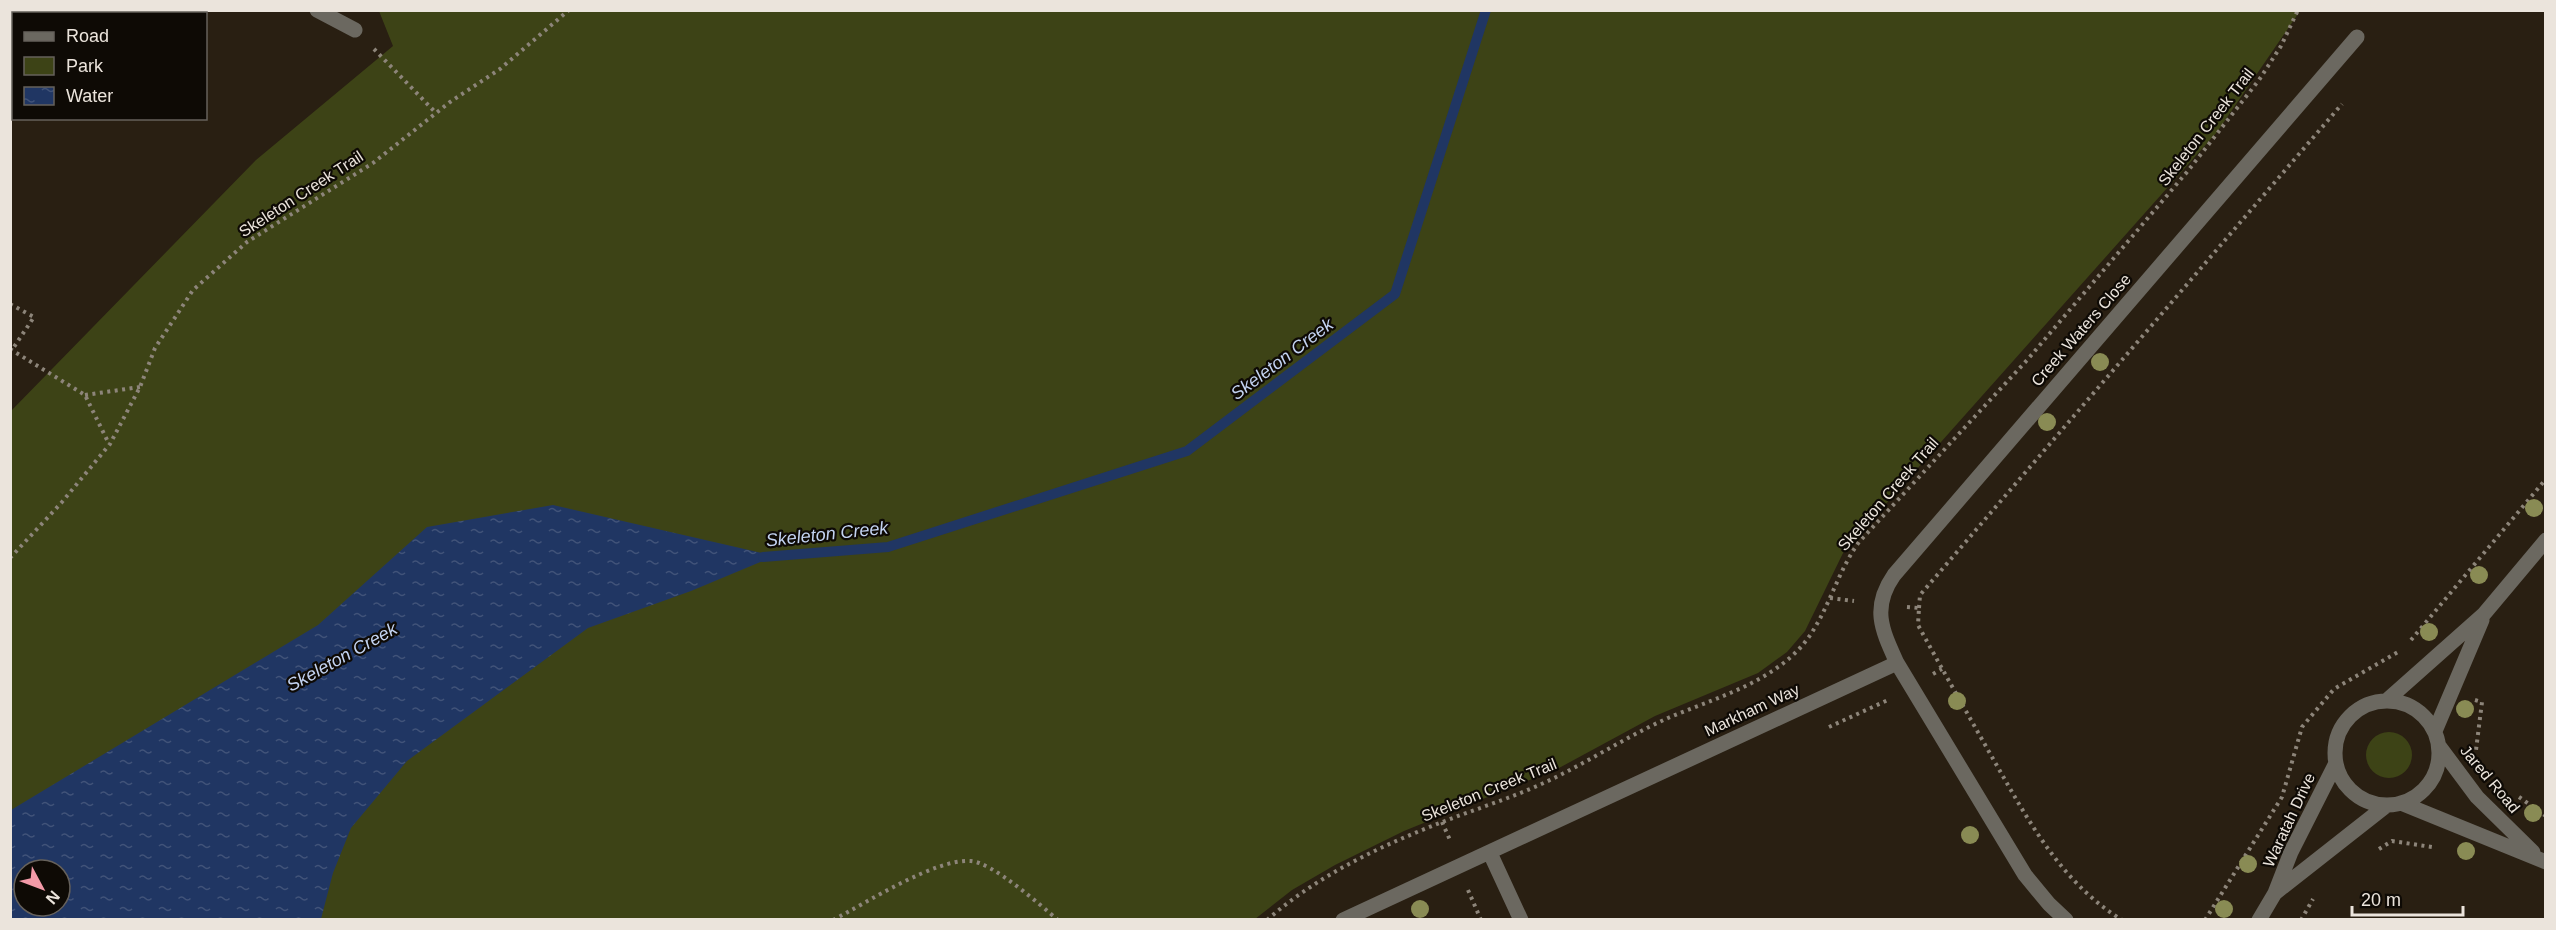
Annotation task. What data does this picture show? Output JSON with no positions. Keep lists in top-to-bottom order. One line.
{"streets":{"street":["Creek Waters Close","Markham Way","Jared Road","Waratah Drive"],"path":["Skeleton Creek Trail"]},"crossings":[["Creek Waters Close","Markham Way"],["Jared Road","Waratah Drive"]],"water":["Skeleton Creek"],"legend":["Road","Park","Water"],"scale_bar":"20 m","north":"bottom right"}
